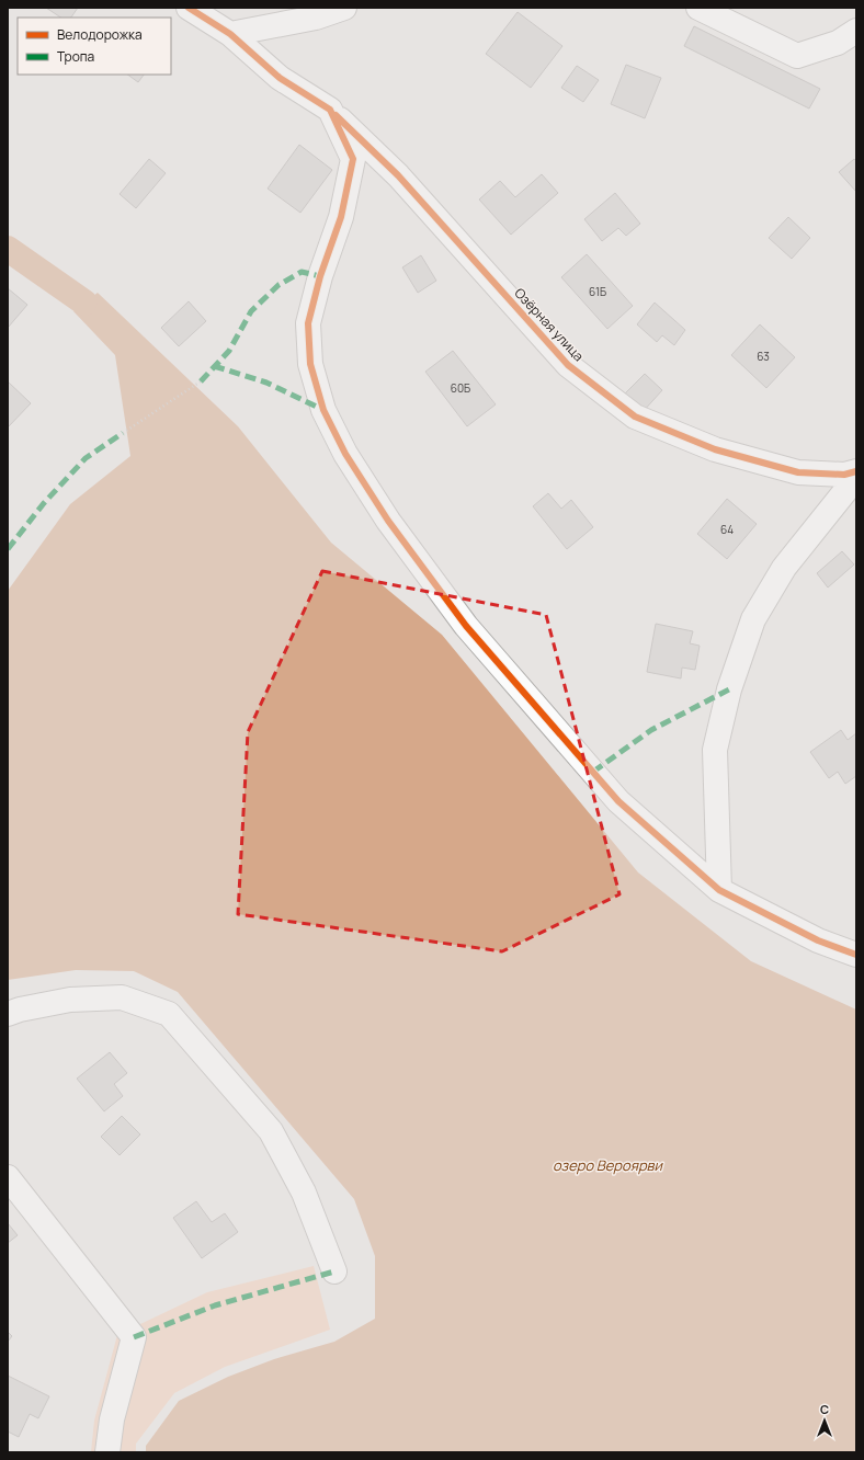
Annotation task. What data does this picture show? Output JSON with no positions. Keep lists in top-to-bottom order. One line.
{"streets":{"street":["Озёрная улица"]},"water":["озеро Вероярви"],"house_numbers":["61Б","63","60Б","64"],"legend":["Велодорожка","Тропа"],"north":"top"}
